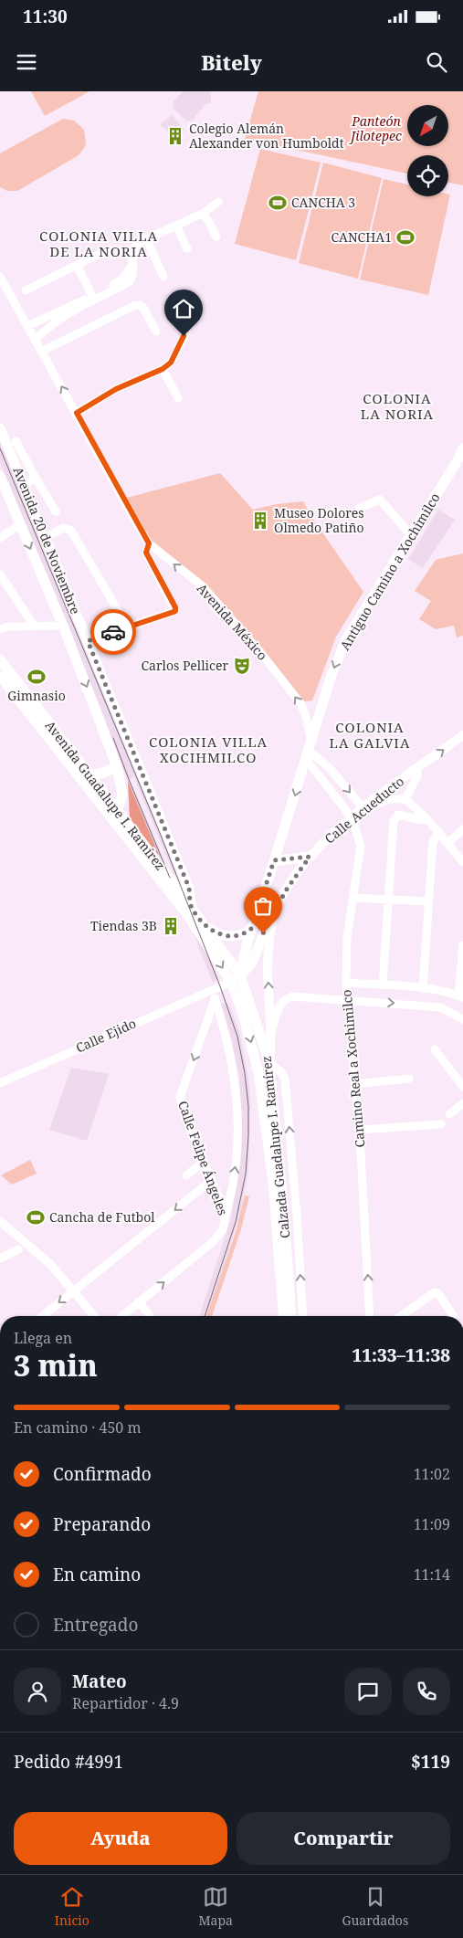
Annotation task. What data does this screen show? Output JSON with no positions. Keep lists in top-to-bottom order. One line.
{"streets":{"main road":["Avenida 20 de Noviembre","Antiguo Camino a Xochimilco","Avenida Guadalupe I. Ramírez","Calzada Guadalupe I. Ramírez"],"street":["Avenida México","Calle Acueducto","Calle Ejido","Camino Real a Xochimilco","Calle Felipe Ángeles"]},"crossings":[["Avenida 20 de Noviembre","Avenida Guadalupe I. Ramírez"],["Antiguo Camino a Xochimilco","Avenida México"],["Antiguo Camino a Xochimilco","Avenida Guadalupe I. Ramírez"],["Antiguo Camino a Xochimilco","Camino Real a Xochimilco"],["Antiguo Camino a Xochimilco","Calzada Guadalupe I. Ramírez"],["Avenida México","Camino Real a Xochimilco"],["Avenida Guadalupe I. Ramírez","Calle Ejido"],["Avenida Guadalupe I. Ramírez","Calzada Guadalupe I. Ramírez"],["Calle Acueducto","Camino Real a Xochimilco"],["Calle Acueducto","Calzada Guadalupe I. Ramírez"],["Calle Ejido","Calzada Guadalupe I. Ramírez"]],"one_way":["Antiguo Camino a Xochimilco","Avenida México","Calle Acueducto"],"districts":["COLONIA VILLA DE LA NORIA","COLONIA LA NORIA","COLONIA LA GALVIA","COLONIA VILLA XOCIHMILCO"],"parks":["Panteón Jilotepec"],"places":{"building":["Colegio Alemán Alexander von Humboldt","Museo Dolores Olmedo Patiño","Tiendas 3B"],"sports":["CANCHA 3","CANCHA1","Gimnasio","Cancha de Futbol"],"theatre":["Carlos Pellicer"]},"north":"bottom left","page":{"status":"11:30","header":"Bitely","heading":["3 min","Llega en","11:33–11:38"],"panel":["Mateo","Repartidor · 4.9","Pedido #4991","$119"],"bar":"En camino · 450 m","list":[["Confirmado","11:02"],["Preparando","11:09"],["En camino","11:14"],"Entregado"],"buttons":["Ayuda","Compartir"],"tabs":["Inicio","Mapa","Guardados"]}}
